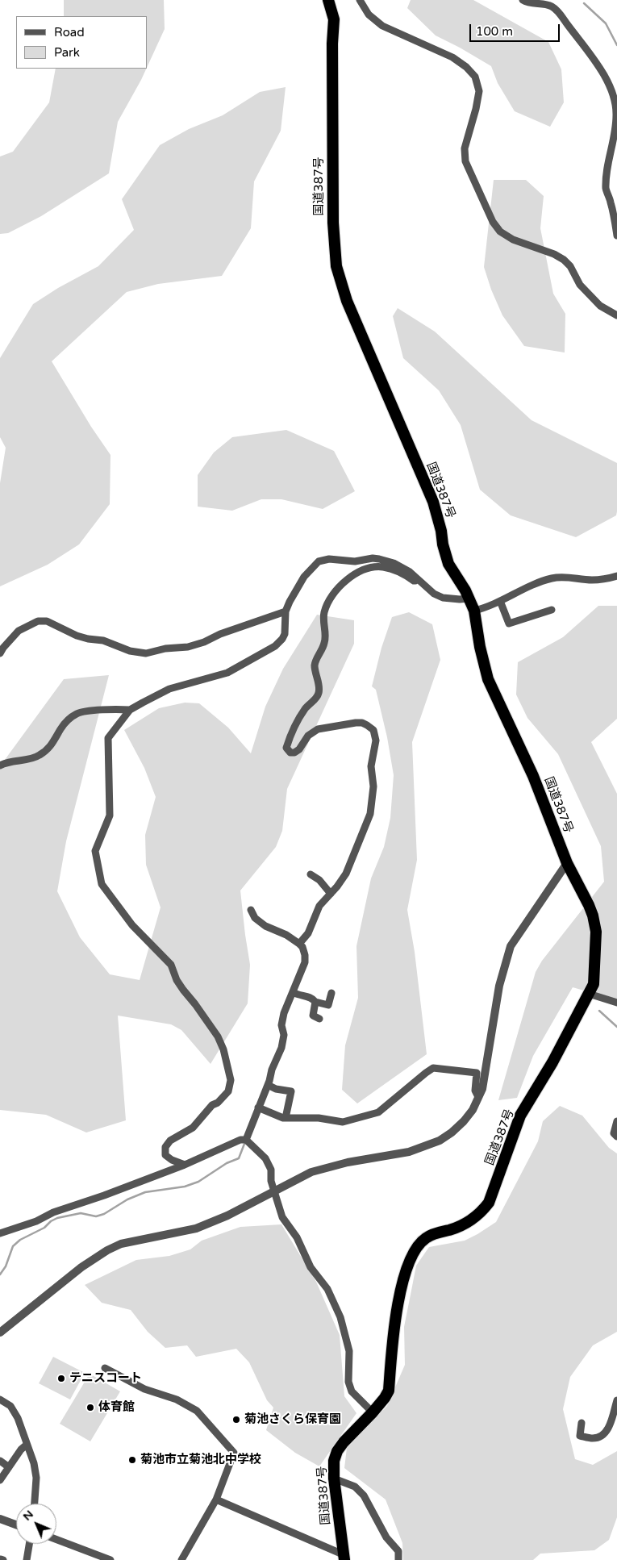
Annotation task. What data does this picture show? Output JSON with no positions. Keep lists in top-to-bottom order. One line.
{"streets":{"highway":["国道387号"]},"places":["テニスコート","体育館","菊池さくら保育園","菊池市立菊池北中学校"],"legend":["Road","Park"],"scale_bar":"100 m","north":"top left"}
